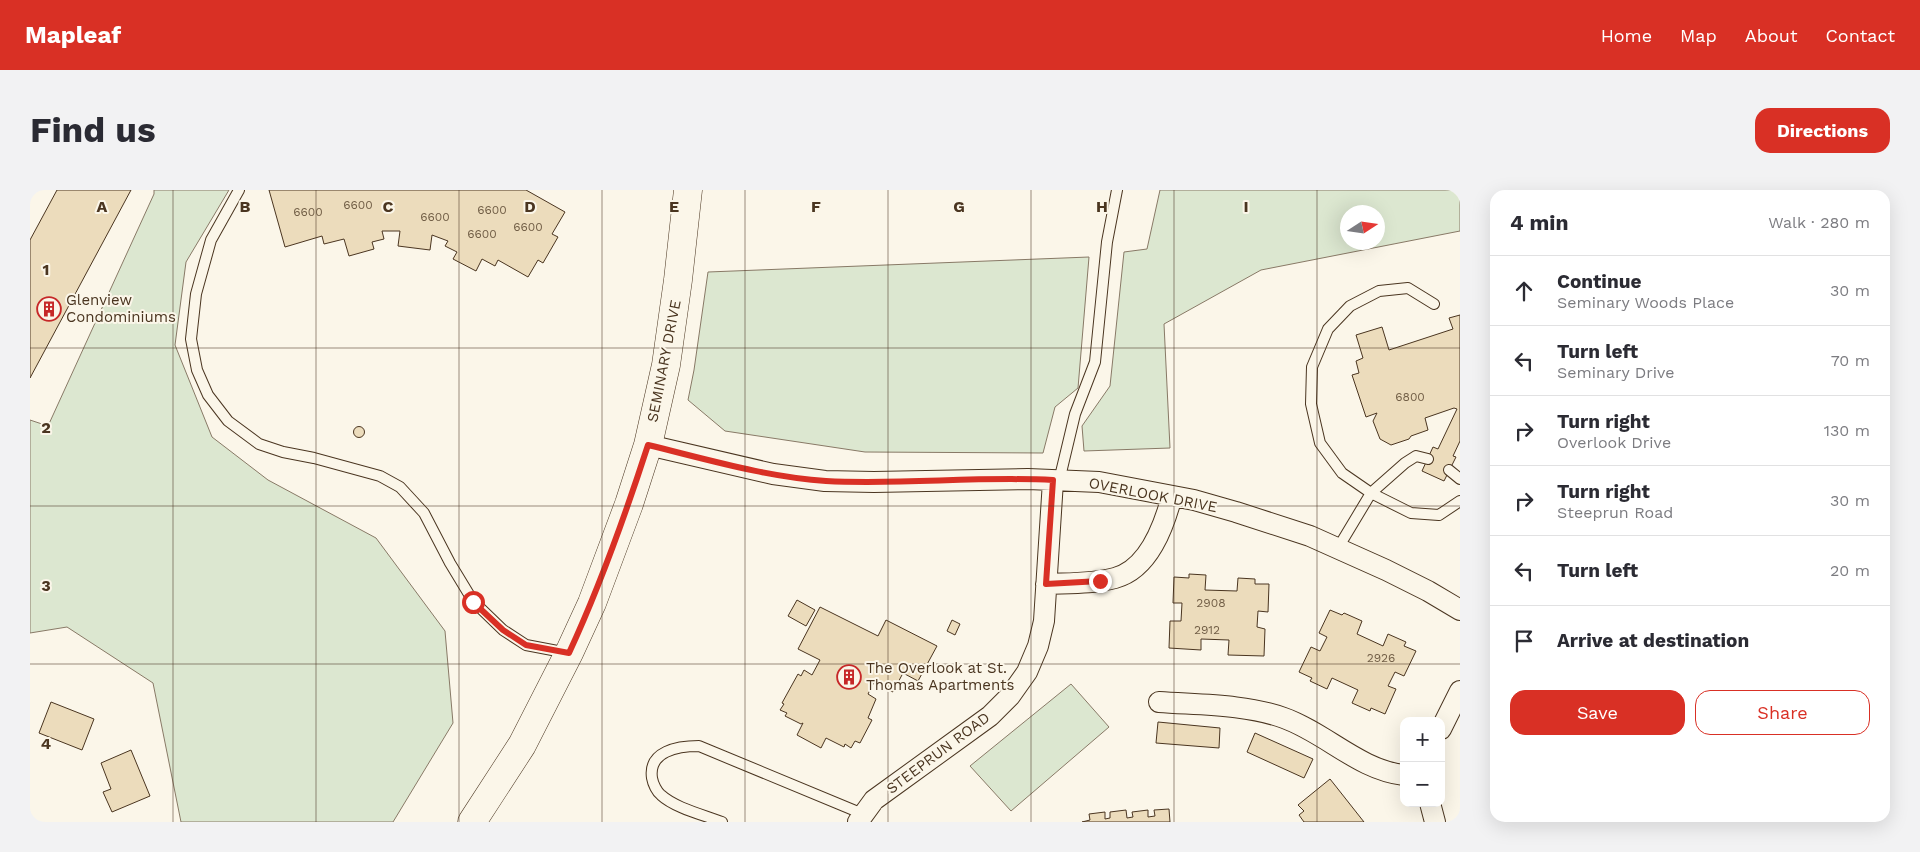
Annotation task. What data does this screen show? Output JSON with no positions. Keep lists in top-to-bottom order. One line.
{"streets":{"main road":["SEMINARY DRIVE"],"street":["OVERLOOK DRIVE","STEEPRUN ROAD"]},"crossings":[["SEMINARY DRIVE","OVERLOOK DRIVE"],["OVERLOOK DRIVE","STEEPRUN ROAD"]],"places":{"building":["Glenview Condominiums","The Overlook at St. Thomas Apartments"]},"house_numbers":["6600","6600","6600","6600","6600","6600","6800","2908","2912","2926"],"north":"right","page":{"header":"Mapleaf","nav":["Home","Map","About","Contact"],"buttons":["Directions",["Save","Share"]],"title":"Find us","heading":["4 min","Walk · 280 m"],"list":[["Continue","Seminary Woods Place","30 m"],["Turn left","Seminary Drive","70 m"],["Turn right","Overlook Drive","130 m"],["Turn right","Steeprun Road","30 m"],["Turn left","20 m"],"Arrive at destination"],"map_buttons":["+","−"]},"grid":{"columns":["A","B","C","D","E","F","G","H","I"],"rows":["1","2","3","4"]}}
